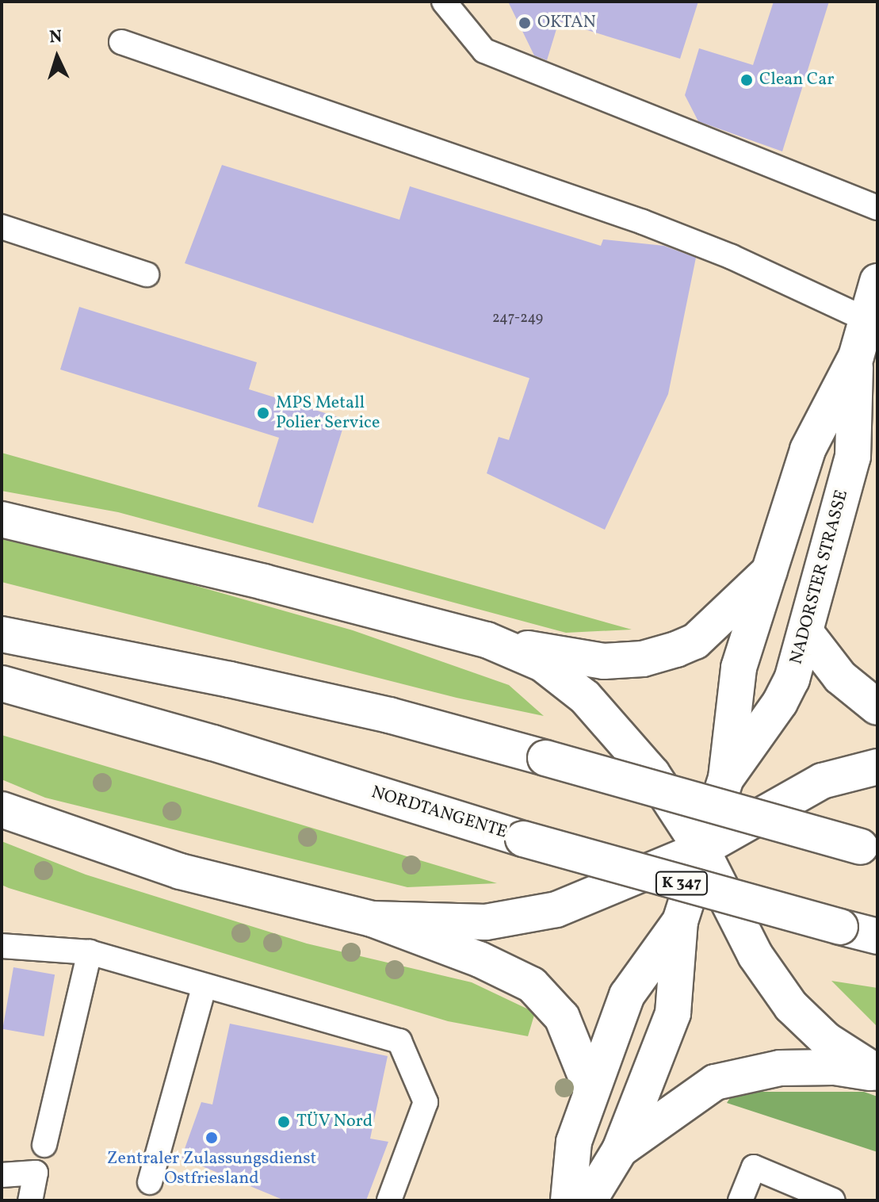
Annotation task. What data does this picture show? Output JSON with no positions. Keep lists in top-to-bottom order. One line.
{"streets":{"main road":["NADORSTER STRASSE","NORDTANGENTE","K 347"]},"crossings":[["NADORSTER STRASSE","K 347"]],"places":["OKTAN","Clean Car","MPS Metall Polier Service","TÜV Nord","Zentraler Zulassungsdienst Ostfriesland"],"house_numbers":["247-249"],"north":"top"}
